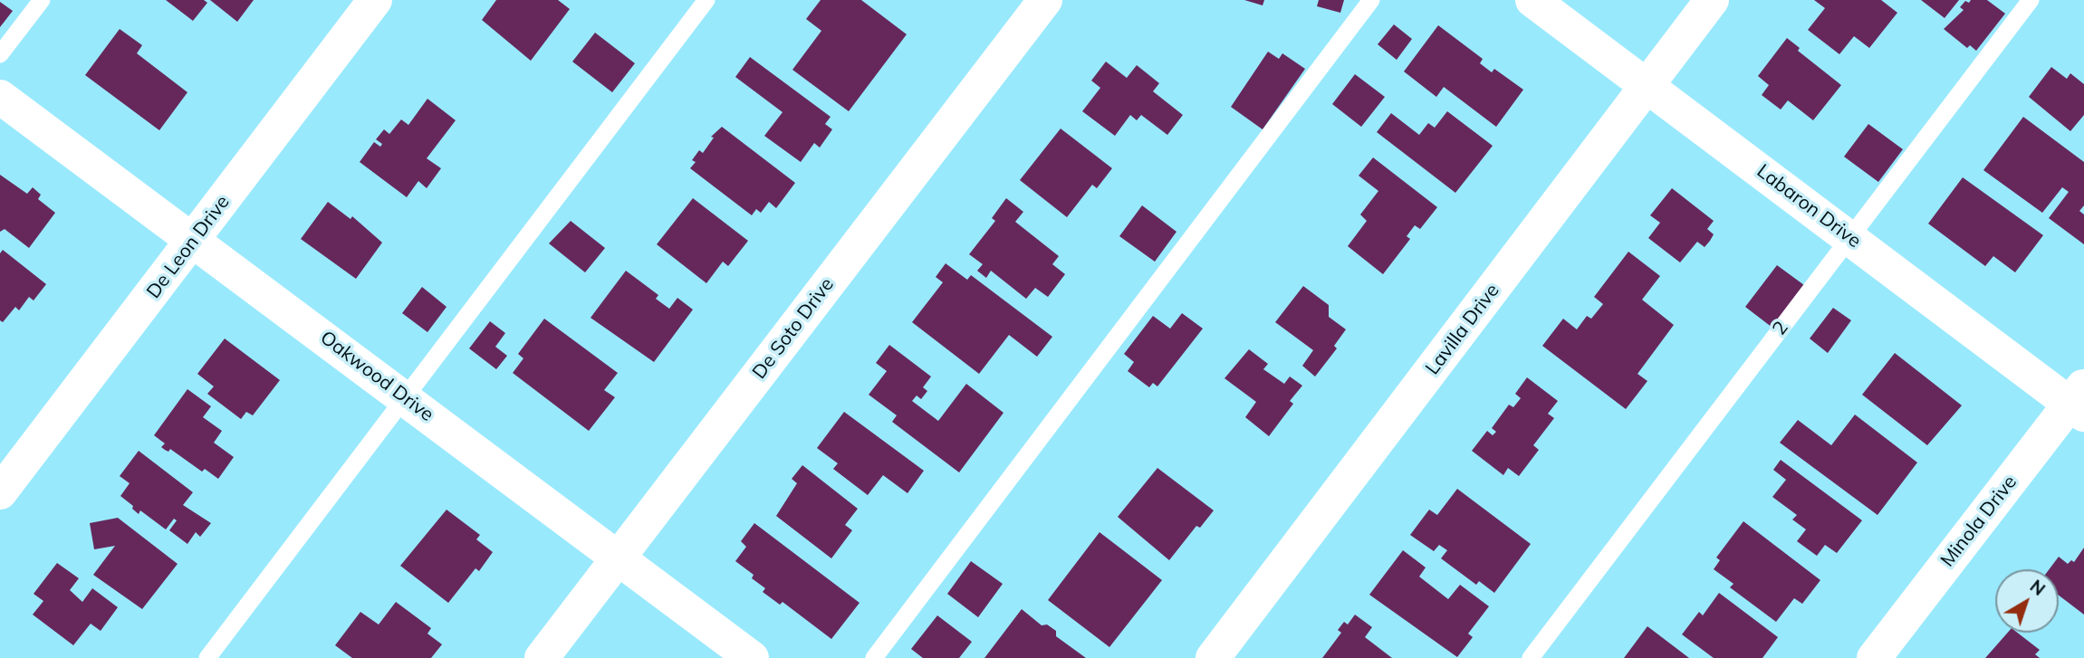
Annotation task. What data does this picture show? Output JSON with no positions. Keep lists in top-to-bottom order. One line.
{"streets":{"street":["Labaron Drive","De Leon Drive","De Soto Drive","Lavilla Drive","Oakwood Drive","Minola Drive"],"lane":["2"]},"crossings":[["Labaron Drive","2"],["Labaron Drive","Lavilla Drive"],["Labaron Drive","Minola Drive"],["De Leon Drive","Oakwood Drive"],["De Soto Drive","Oakwood Drive"]],"north":"top right"}
